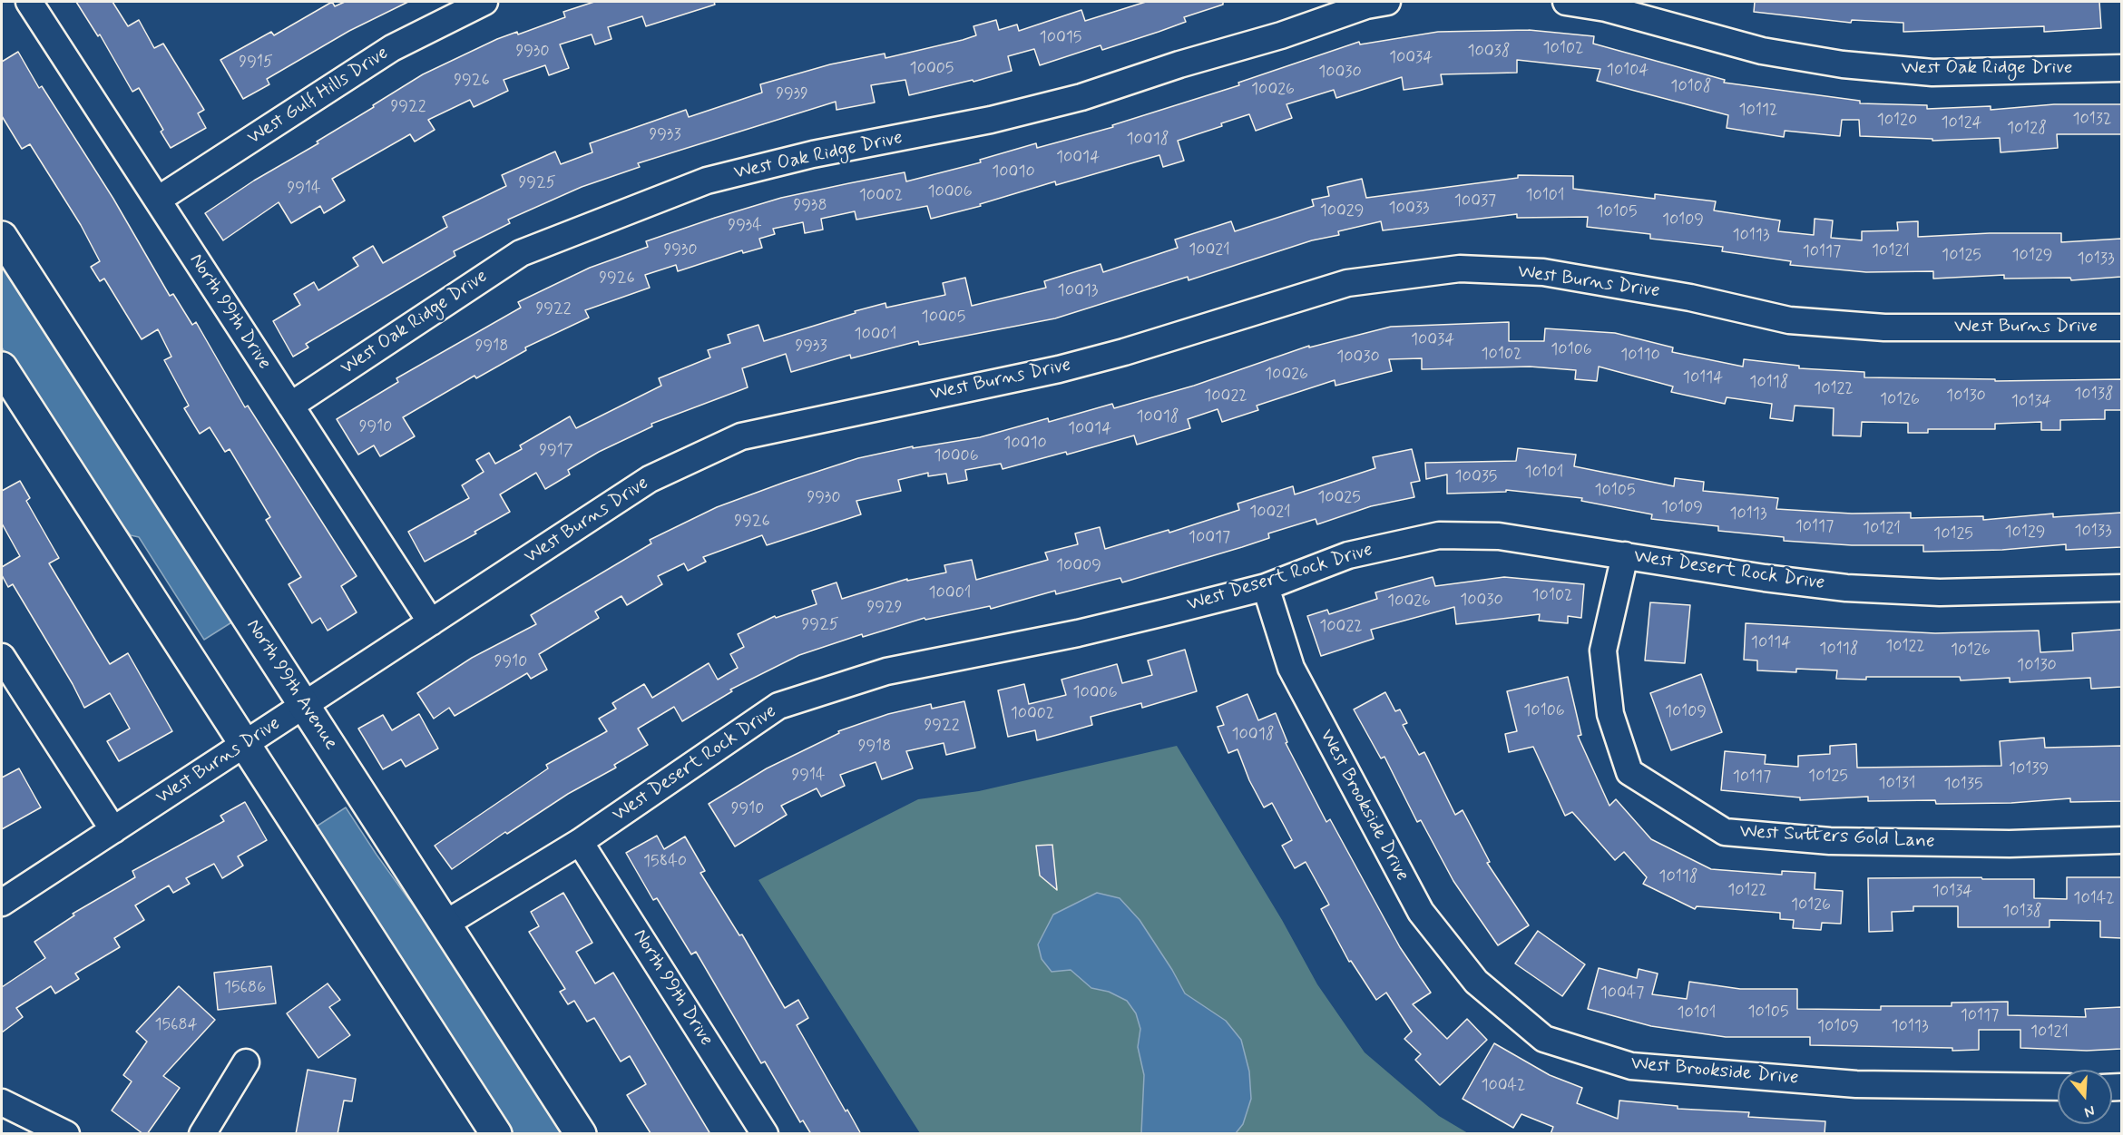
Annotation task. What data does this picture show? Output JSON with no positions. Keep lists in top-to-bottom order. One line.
{"streets":{"main road":["North 99th Avenue"],"street":["West Oak Ridge Drive","West Gulf Hills Drive","West Burns Drive","North 99th Drive","West Desert Rock Drive","West Brookside Drive","West Sutters Gold Lane"]},"crossings":[["West Oak Ridge Drive","North 99th Drive"],["West Gulf Hills Drive","North 99th Drive"],["West Burns Drive","North 99th Drive"],["West Burns Drive","North 99th Avenue"],["North 99th Drive","West Desert Rock Drive"],["West Desert Rock Drive","North 99th Avenue"],["West Desert Rock Drive","West Brookside Drive"],["West Desert Rock Drive","West Sutters Gold Lane"]],"house_numbers":["10015","10102","9930","10038","10034","9915","10005","10104","10030","9926","10108","10026","9939","9922","10112","10132","10120","10124","10128","9933","10018","10014","10010","9925","9914","10006","10002","10101","10037","9938","10033","10029","10105","10109","9934","10113","9930","10021","10121","10117","10125","10129","10133","9926","10013","9922","10005","10001","10034","9918","9933","10106","10102","10110","10030","10026","10114","10118","10122","10138","10022","10130","10126","10134","10018","9910","10014","10010","9917","10006","10101","10035","10105","9930","10025","10109","10021","10113","9926","10117","10121","10133","10129","10125","10017","10009","10001","10102","10030","10026","9929","9925","10022","10114","10122","10118","10126","9910","10130","10006","10106","10109","10002","9922","10018","9918","10139","9914","10125","10117","10131","10135","9910","15840","10118","10122","10134","10142","10126","10138","15686","10047","10105","10101","10117","15684","10109","10113","10121","10042"],"north":"bottom"}
